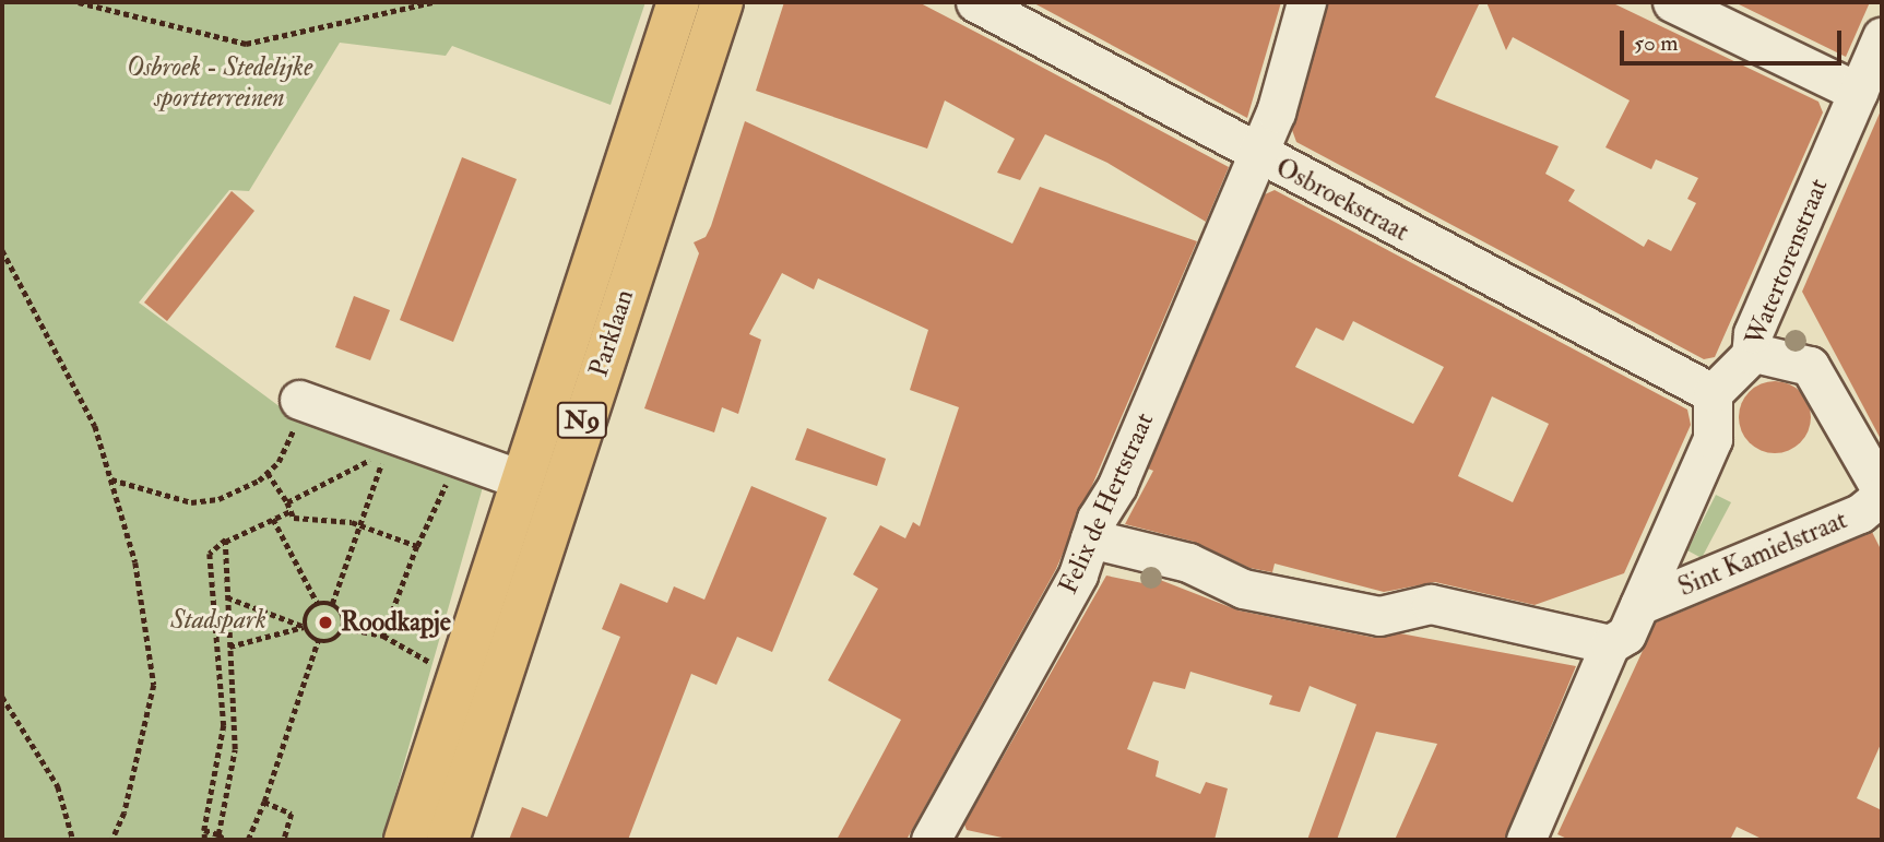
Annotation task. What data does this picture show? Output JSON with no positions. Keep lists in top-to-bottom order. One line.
{"streets":{"main road":["Parklaan","N9"],"street":["Osbroekstraat","Watertorenstraat","Felix de Hertstraat","Sint Kamielstraat"]},"crossings":[["Osbroekstraat","Watertorenstraat"],["Osbroekstraat","Felix de Hertstraat"],["Watertorenstraat","Sint Kamielstraat"]],"parks":["Osbroek - Stedelijke sportterreinen","Stadspark"],"places":["Roodkapje"],"scale_bar":"50 m"}
